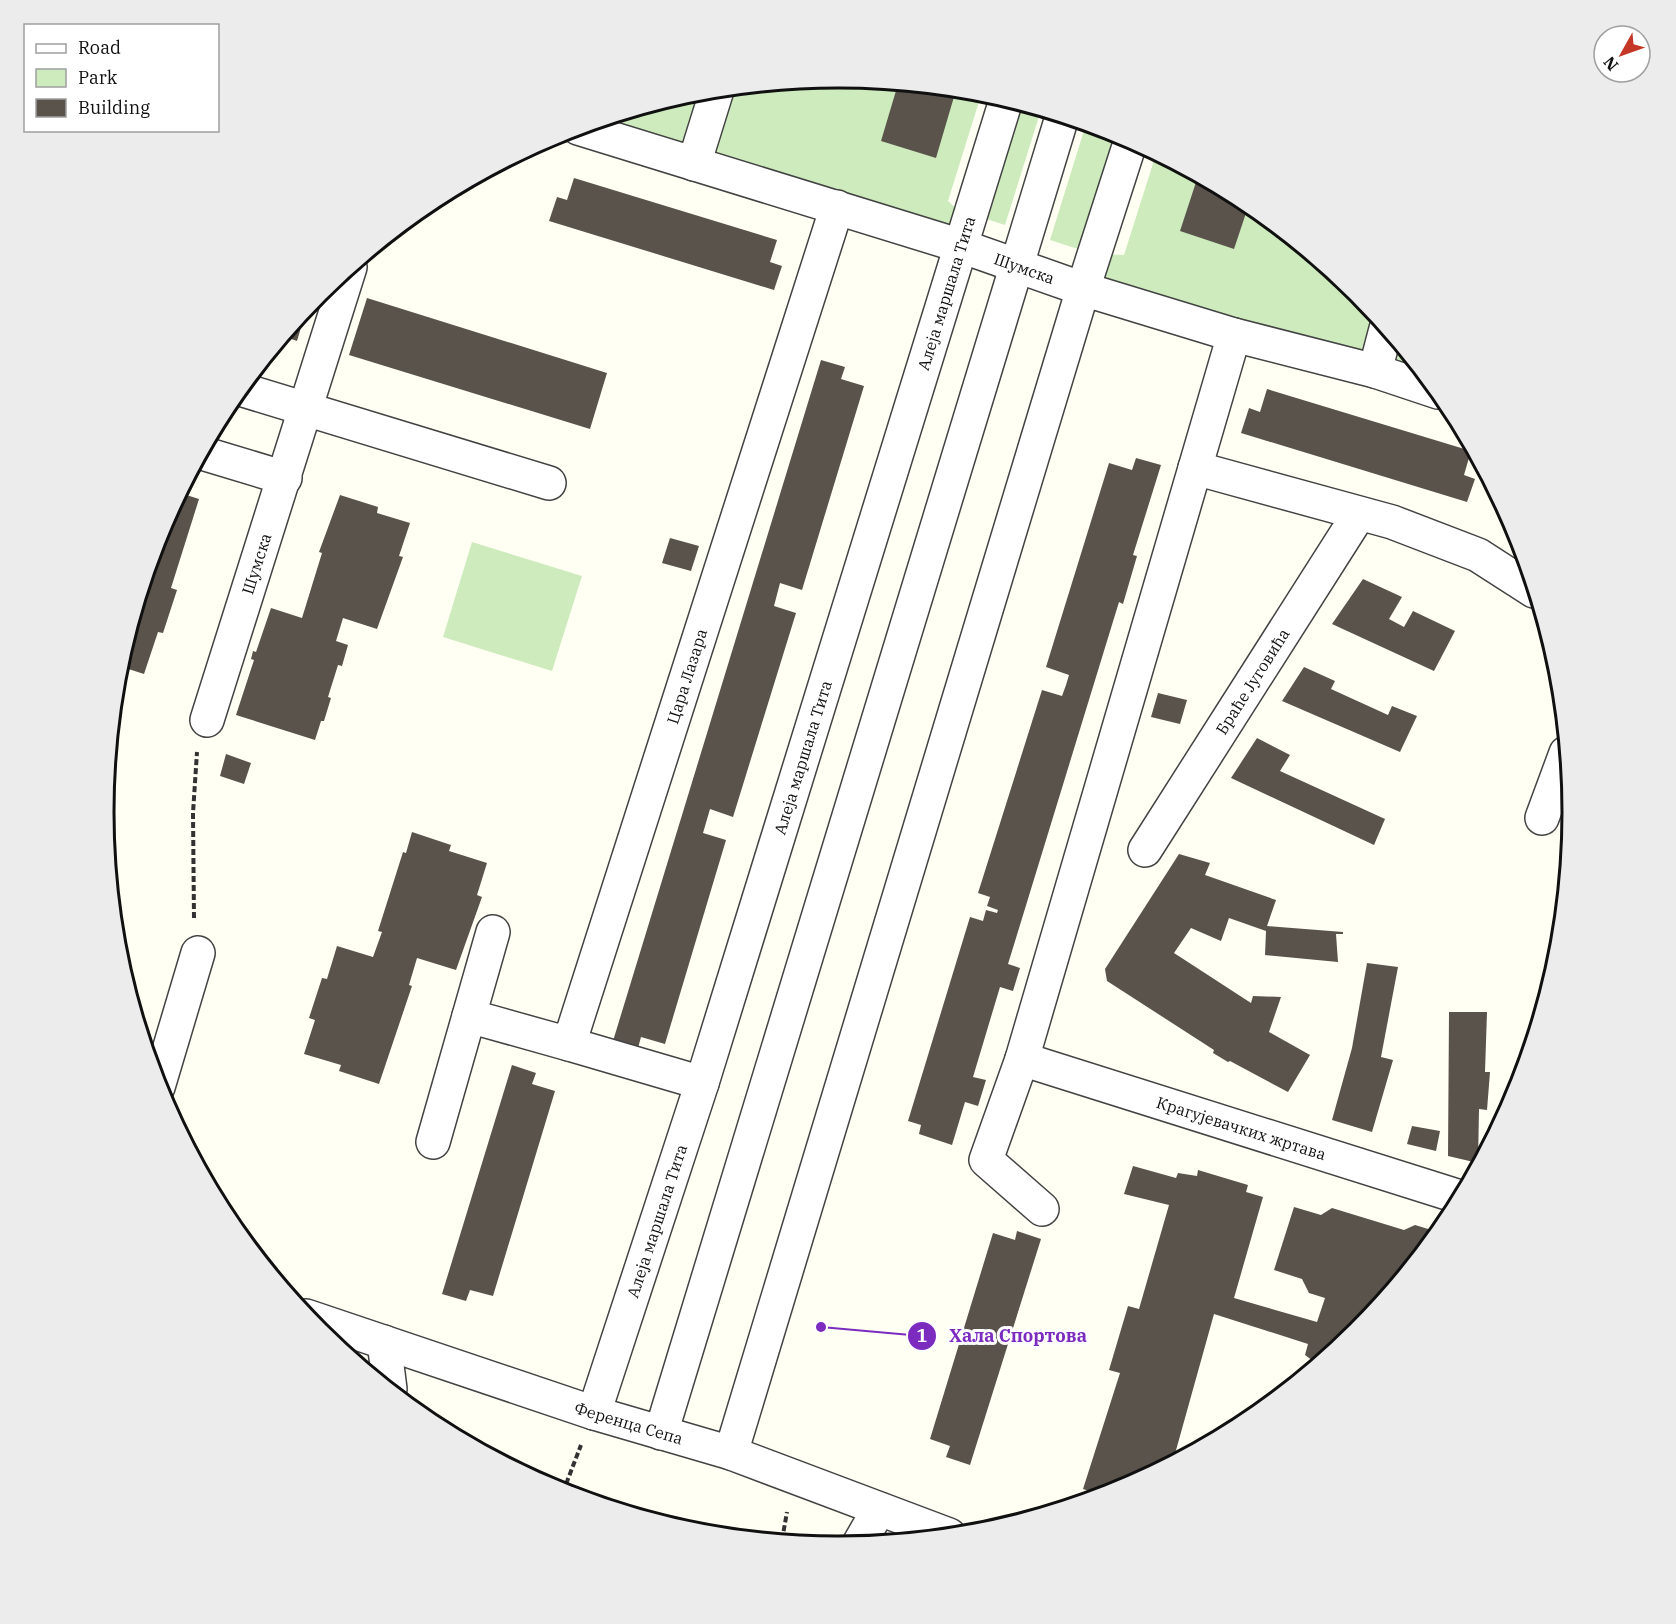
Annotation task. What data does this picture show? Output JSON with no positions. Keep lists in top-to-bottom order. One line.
{"streets":{"street":["Шумска","Алеја маршала Тита","Цара Лазара","Браће Југовића","Крагујевачких жртава","Ференца Сепа"]},"crossings":[["Шумска","Алеја маршала Тита"],["Шумска","Цара Лазара"],["Алеја маршала Тита","Ференца Сепа"]],"places":["Хала Спортова"],"legend":["Road","Park","Building"],"north":"bottom left"}
